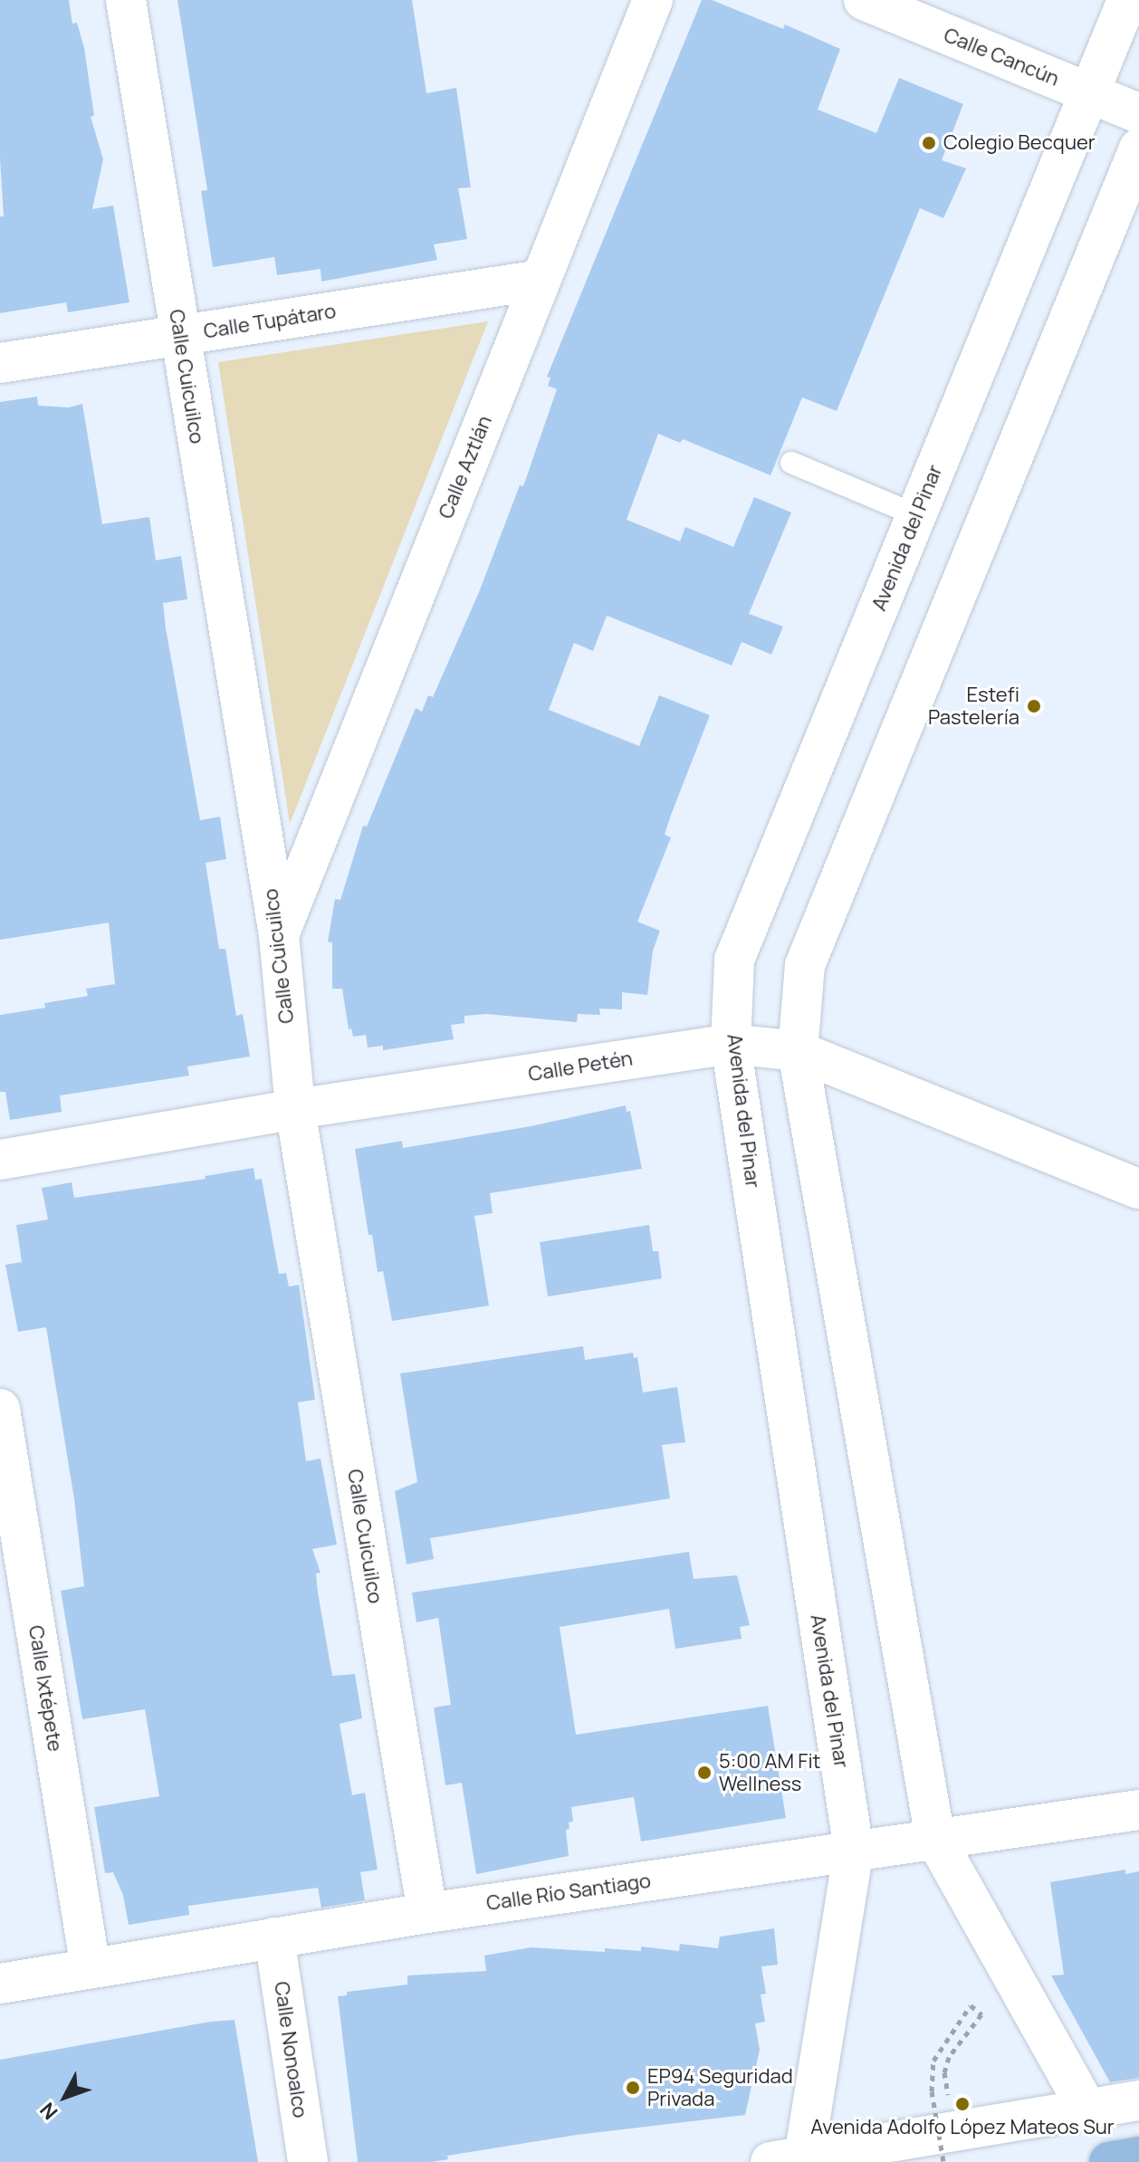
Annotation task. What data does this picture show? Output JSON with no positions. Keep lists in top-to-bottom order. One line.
{"streets":{"street":["Calle Cancún","Calle Tupátaro","Calle Cuicuilco","Calle Aztlán","Avenida del Pinar","Calle Petén","Calle Ixtépete","Calle Río Santiago","Calle Nonoalco"]},"crossings":[["Calle Cancún","Avenida del Pinar"],["Calle Tupátaro","Calle Cuicuilco"],["Calle Tupátaro","Calle Aztlán"],["Calle Cuicuilco","Calle Aztlán"],["Calle Cuicuilco","Calle Petén"],["Calle Cuicuilco","Calle Río Santiago"],["Avenida del Pinar","Calle Petén"],["Avenida del Pinar","Calle Río Santiago"],["Calle Ixtépete","Calle Río Santiago"],["Calle Río Santiago","Calle Nonoalco"]],"places":["Colegio Becquer","Estefi Pastelería","5:00 AM Fit Wellness","EP94 Seguridad Privada","Avenida Adolfo López Mateos Sur"],"north":"bottom left"}
